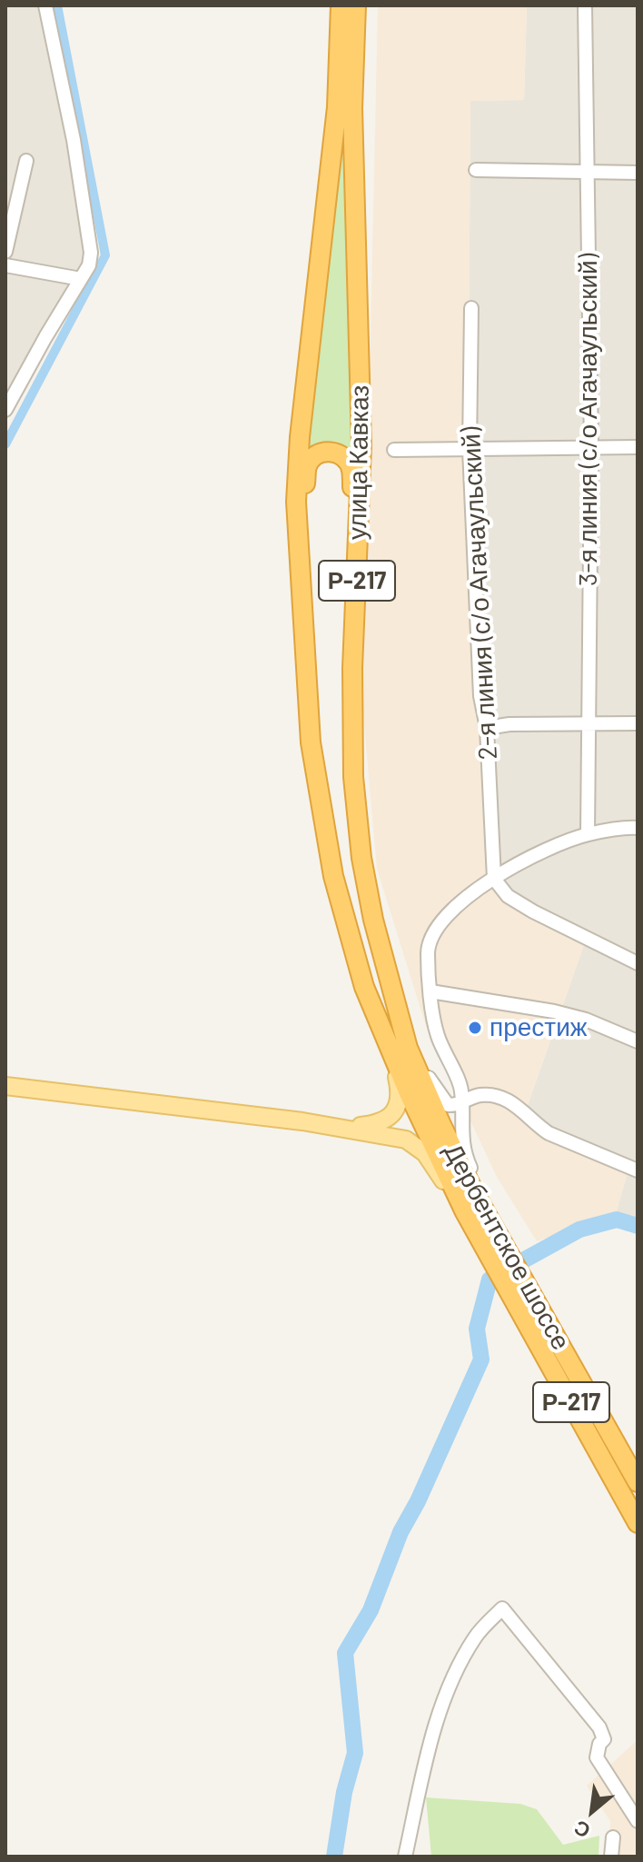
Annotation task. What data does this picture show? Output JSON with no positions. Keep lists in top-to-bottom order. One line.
{"streets":{"highway":["улица Кавказ","Р-217","Дербентское шоссе"],"street":["3-я линия (с/о Агачаульский)","2-я линия (с/о Агачаульский)"]},"crossings":[["улица Кавказ","Дербентское шоссе"]],"places":["престиж"],"north":"bottom left"}
